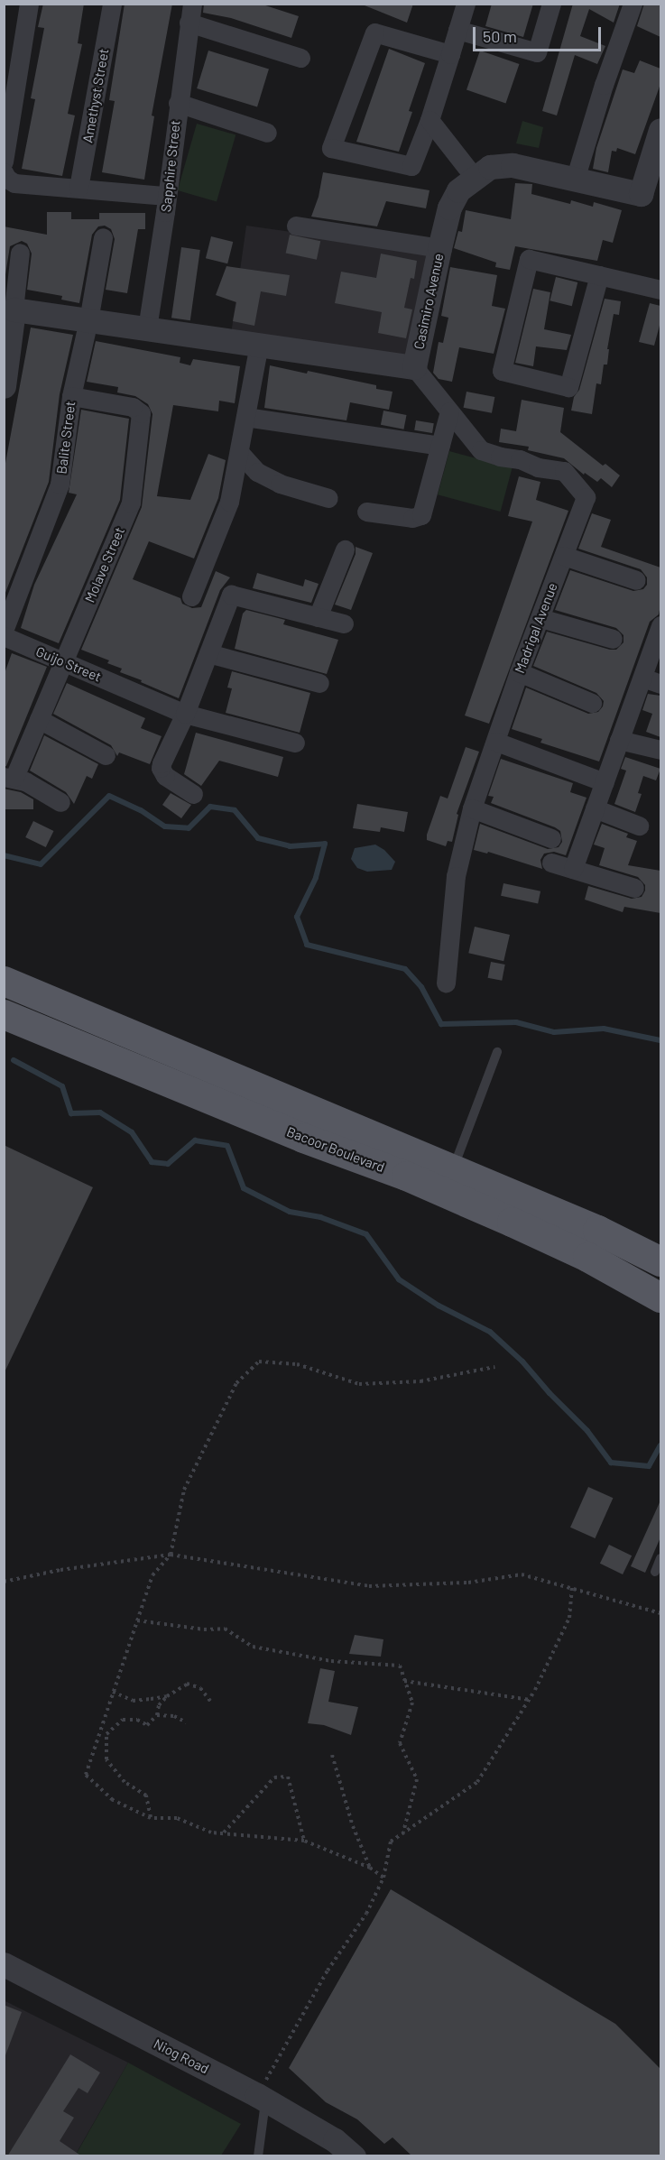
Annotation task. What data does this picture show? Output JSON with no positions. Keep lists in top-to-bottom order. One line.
{"streets":{"main road":["Bacoor Boulevard"],"street":["Amethyst Street","Sapphire Street","Casimiro Avenue","Balite Street","Molave Street","Madrigal Avenue","Guijo Street","Niog Road"]},"crossings":[["Sapphire Street","Casimiro Avenue"],["Casimiro Avenue","Balite Street"],["Casimiro Avenue","Madrigal Avenue"],["Balite Street","Molave Street"],["Molave Street","Guijo Street"]],"scale_bar":"50 m"}
